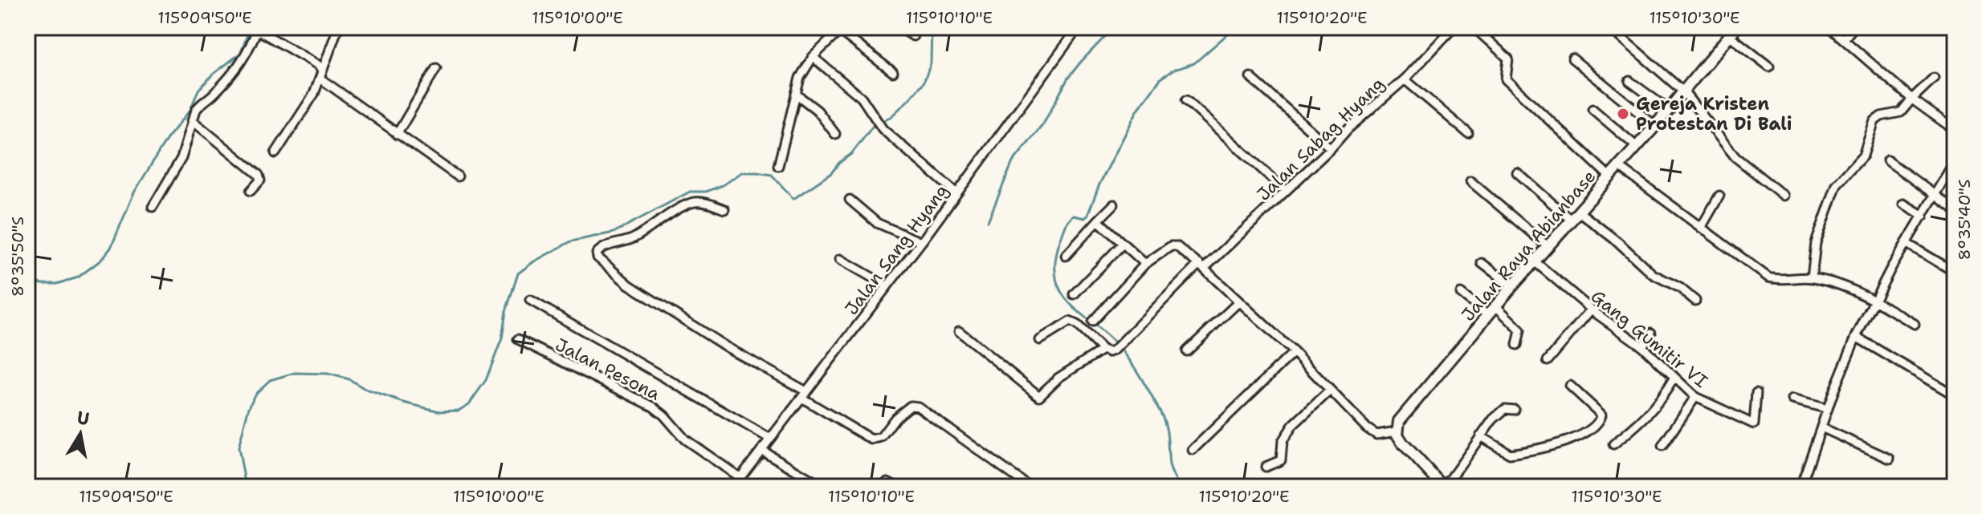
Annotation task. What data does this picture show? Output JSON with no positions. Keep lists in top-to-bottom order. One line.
{"streets":{"main road":["Jalan Raya Abianbase"],"street":["Jalan Sabag Hyang","Jalan Sang Hyang","Gang Gumitir VI","Jalan Pesona"]},"crossings":[["Jalan Raya Abianbase","Gang Gumitir VI"],["Jalan Sang Hyang","Jalan Pesona"]],"places":["Gereja Kristen Protestan Di Bali"],"north":"top","coordinates":["115°09'50\"E","115°10'00\"E","115°10'10\"E","115°10'20\"E","115°10'30\"E","8°35'40\"S","8°35'50\"S"]}
